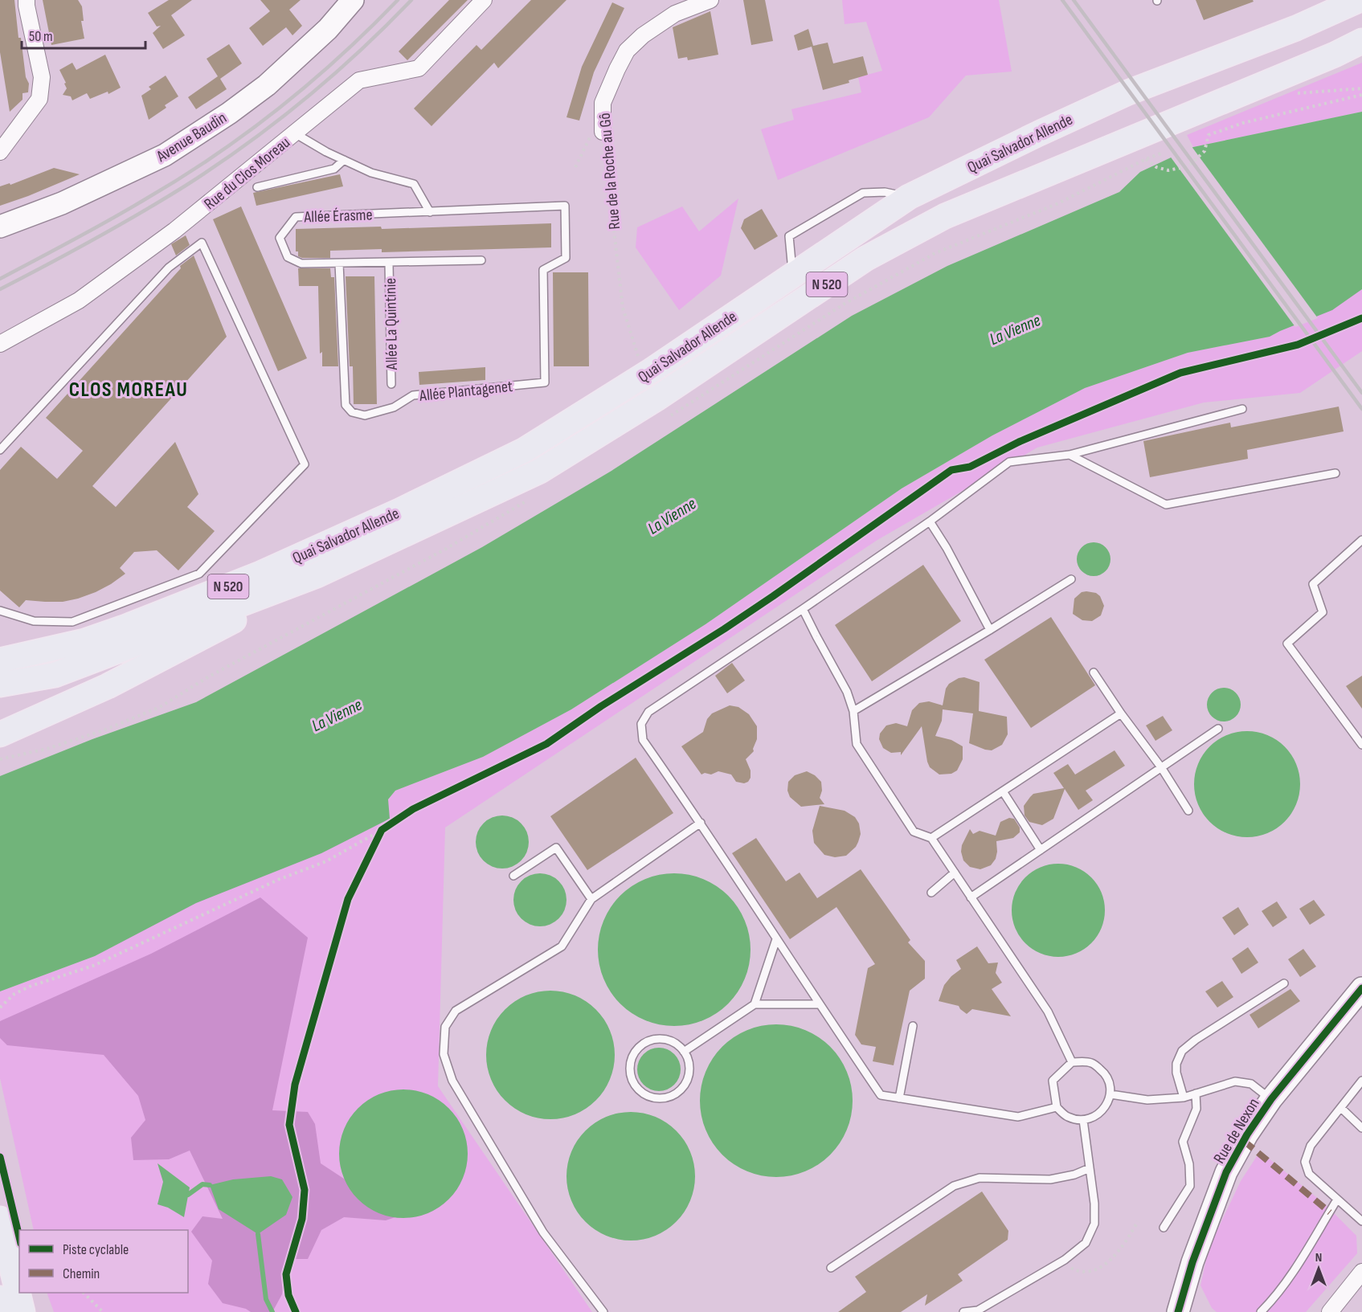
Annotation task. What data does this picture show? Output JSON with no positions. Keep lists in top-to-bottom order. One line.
{"streets":{"main road":["Avenue Baudin","Quai Salvador Allende","N 520","Rue de Nexon"],"street":["Rue de la Roche au Gô","Rue du Clos Moreau"],"lane":["Allée Érasme","Allée La Quintinie","Allée Plantagenet"]},"crossings":[["Allée Érasme","Allée La Quintinie"],["Allée Érasme","Allée Plantagenet"]],"districts":["CLOS MOREAU"],"water":["La Vienne"],"legend":["Piste cyclable","Chemin"],"scale_bar":"50 m","north":"top"}
